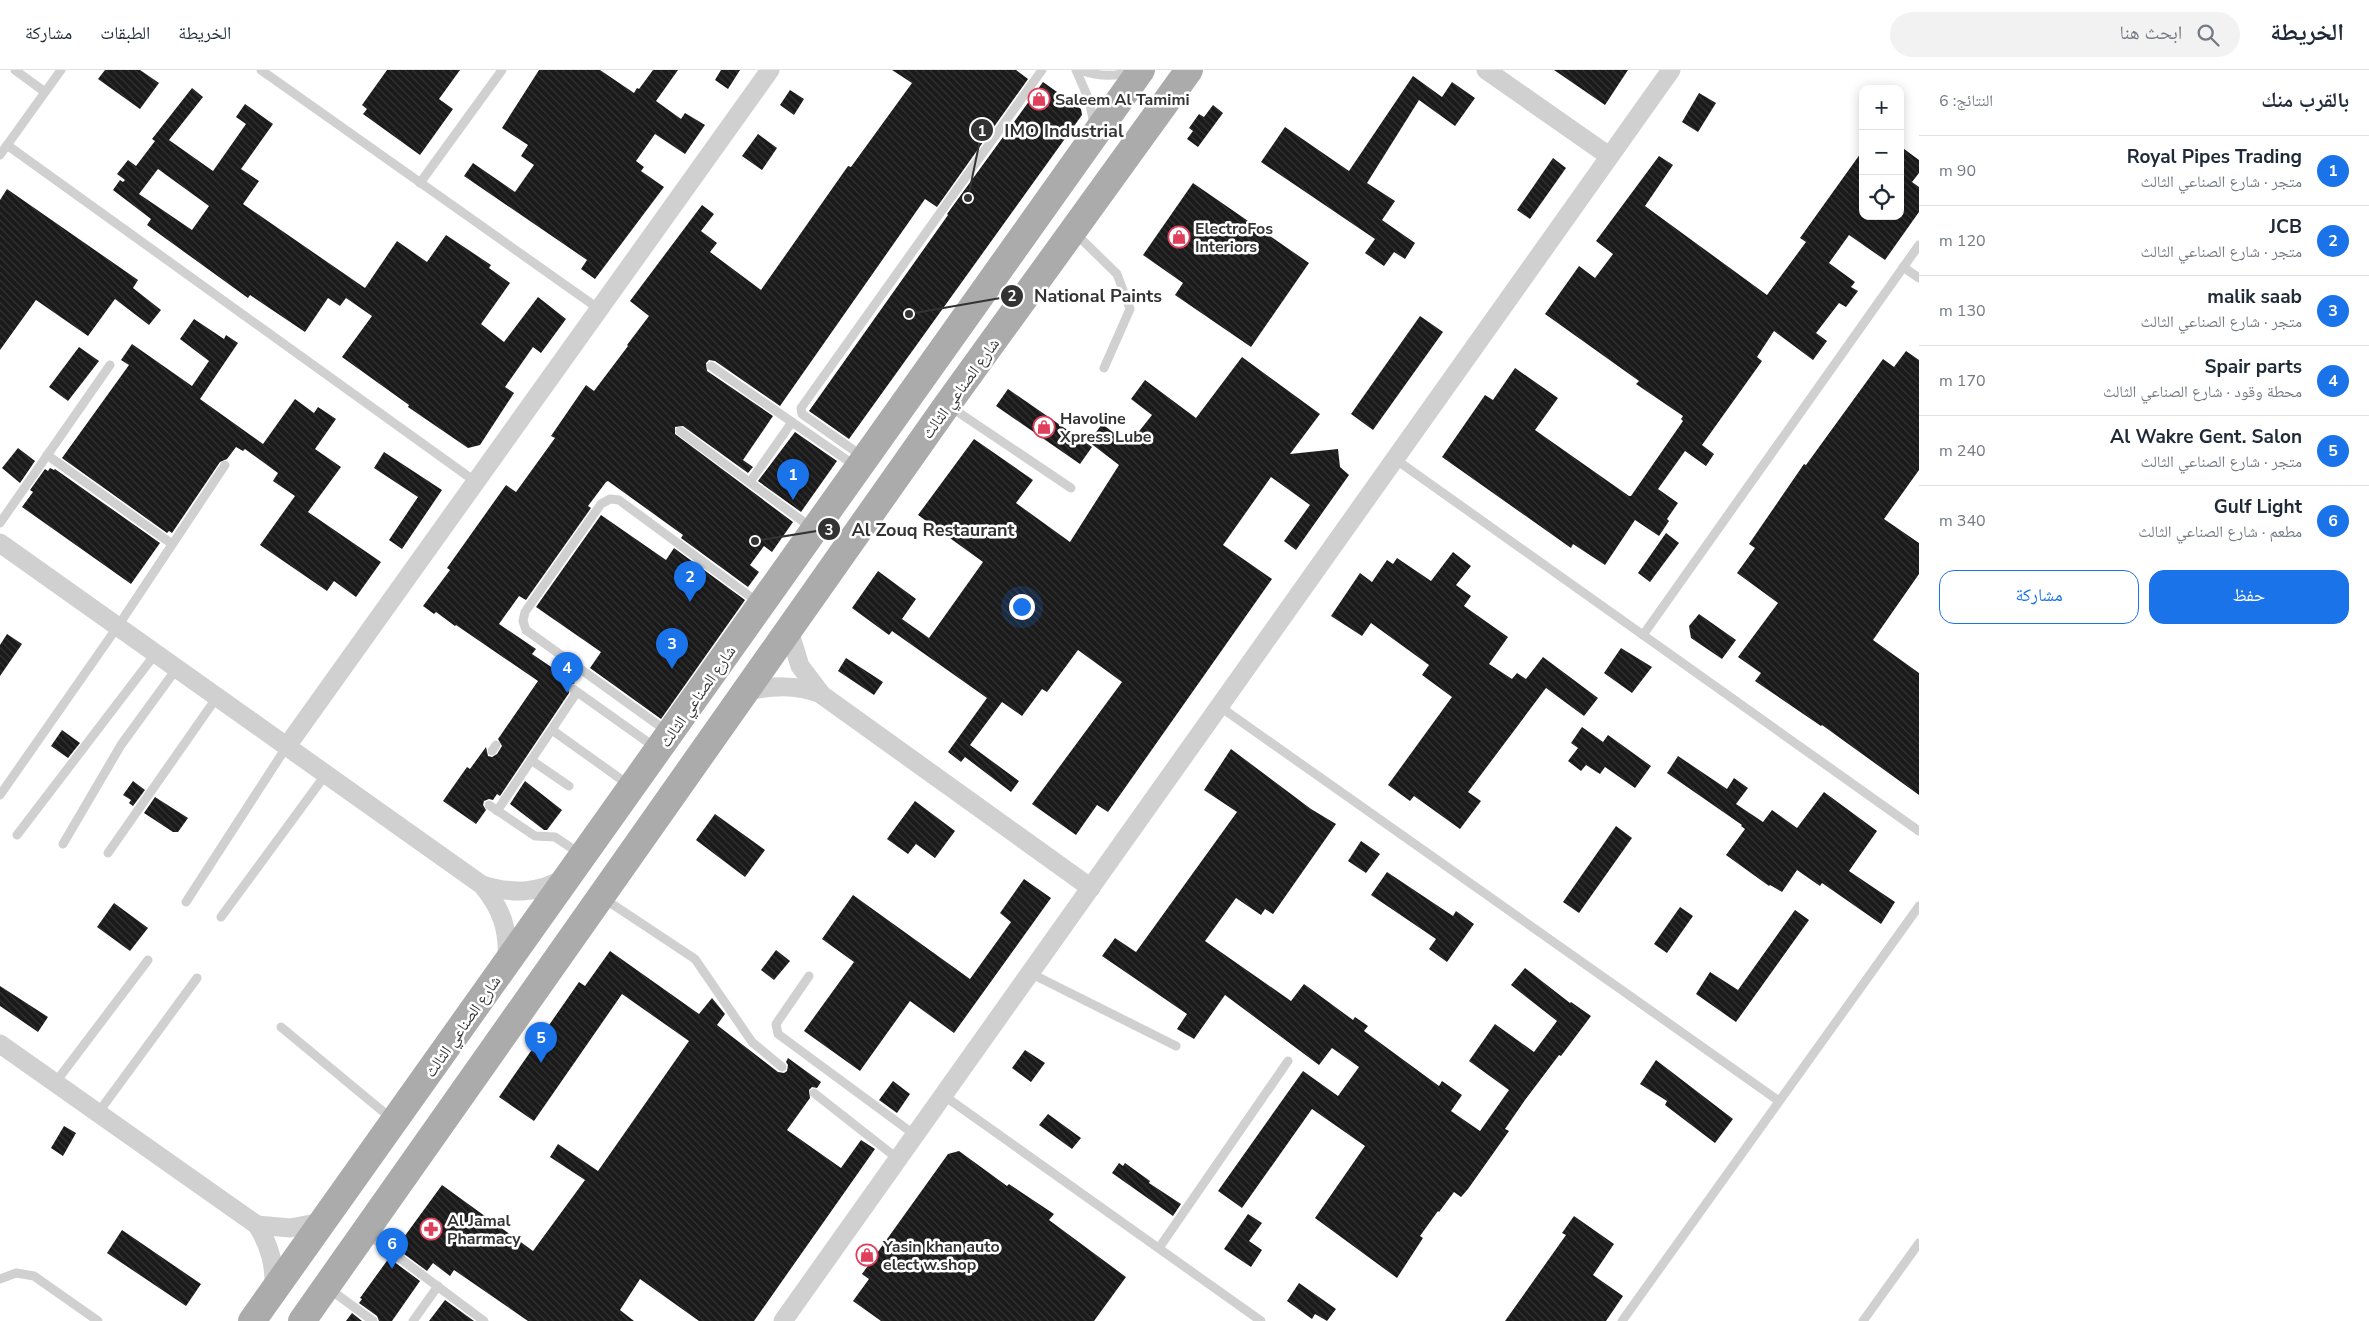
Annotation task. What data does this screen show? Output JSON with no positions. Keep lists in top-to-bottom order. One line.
{"streets":{"main road":["شارع الصناعي الثالث"]},"places":{"shop":["Saleem Al Tamimi","ElectroFos Interiors","Havoline Xpress Lube","Yasin khan auto elect w.shop"],"other":["IMO Industrial","National Paints","Al Zouq Restaurant"],"pharmacy":["Al Jamal Pharmacy"]},"page":{"header":"الخريطة","search":"ابحث هنا","nav":["الخريطة","الطبقات","مشاركة"],"heading":["بالقرب منك","النتائج: 6"],"map_buttons":["+","−"],"list":[{"mark":"1","name":"Royal Pipes Trading","note":"متجر · شارع الصناعي الثالث","value":"90 m"},{"mark":"2","name":"JCB","note":"متجر · شارع الصناعي الثالث","value":"120 m"},{"mark":"3","name":"malik saab","note":"متجر · شارع الصناعي الثالث","value":"130 m"},{"mark":"4","name":"Spair parts","note":"محطة وقود · شارع الصناعي الثالث","value":"170 m"},{"mark":"5","name":"Al Wakre Gent. Salon","note":"متجر · شارع الصناعي الثالث","value":"240 m"},{"mark":"6","name":"Gulf Light","note":"مطعم · شارع الصناعي الثالث","value":"340 m"}],"pins":["1","2","3","4","5","6"],"buttons":["حفظ","مشاركة"]}}
